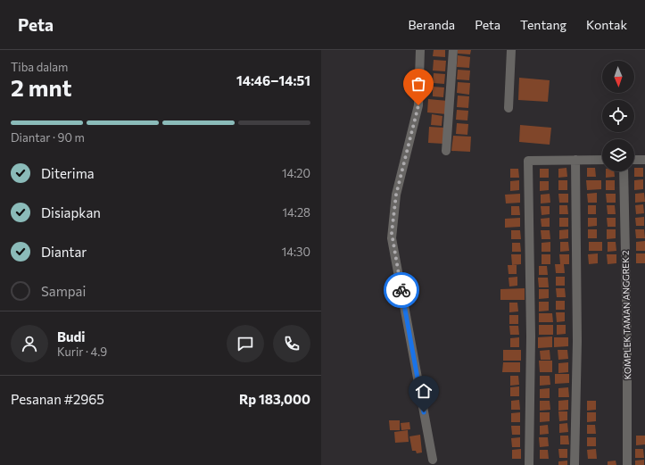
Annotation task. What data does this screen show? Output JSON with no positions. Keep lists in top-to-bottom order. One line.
{"streets":{"street":["KOMPLEK TAMAN ANGGREK 2"]},"north":"bottom","page":{"header":"Peta","nav":["Beranda","Peta","Tentang","Kontak"],"heading":["2 mnt","Tiba dalam","14:46–14:51"],"panel":["Budi","Kurir · 4.9","Pesanan #2965","Rp 183,000"],"bar":"Diantar · 90 m","list":[["Diterima","14:20"],["Disiapkan","14:28"],["Diantar","14:30"],"Sampai"]}}
